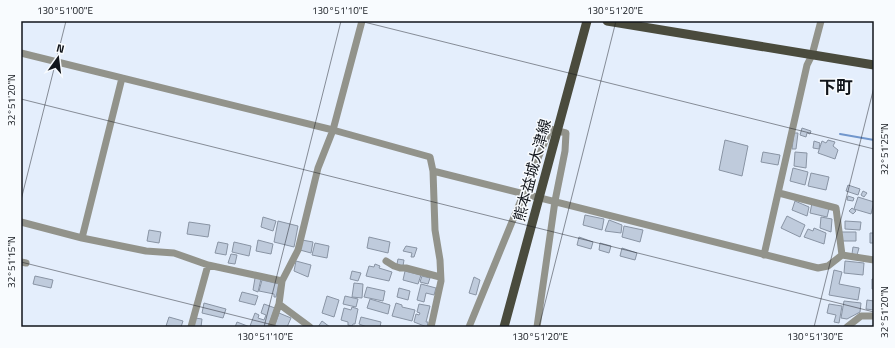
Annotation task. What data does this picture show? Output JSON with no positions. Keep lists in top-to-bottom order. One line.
{"streets":{"main road":["熊本益城大津線"]},"districts":["下町"],"north":"top","coordinates":["130°51'00\"E","130°51'10\"E","130°51'20\"E","32°51'20\"N","32°51'25\"N","32°51'15\"N","130°51'30\"E"]}
